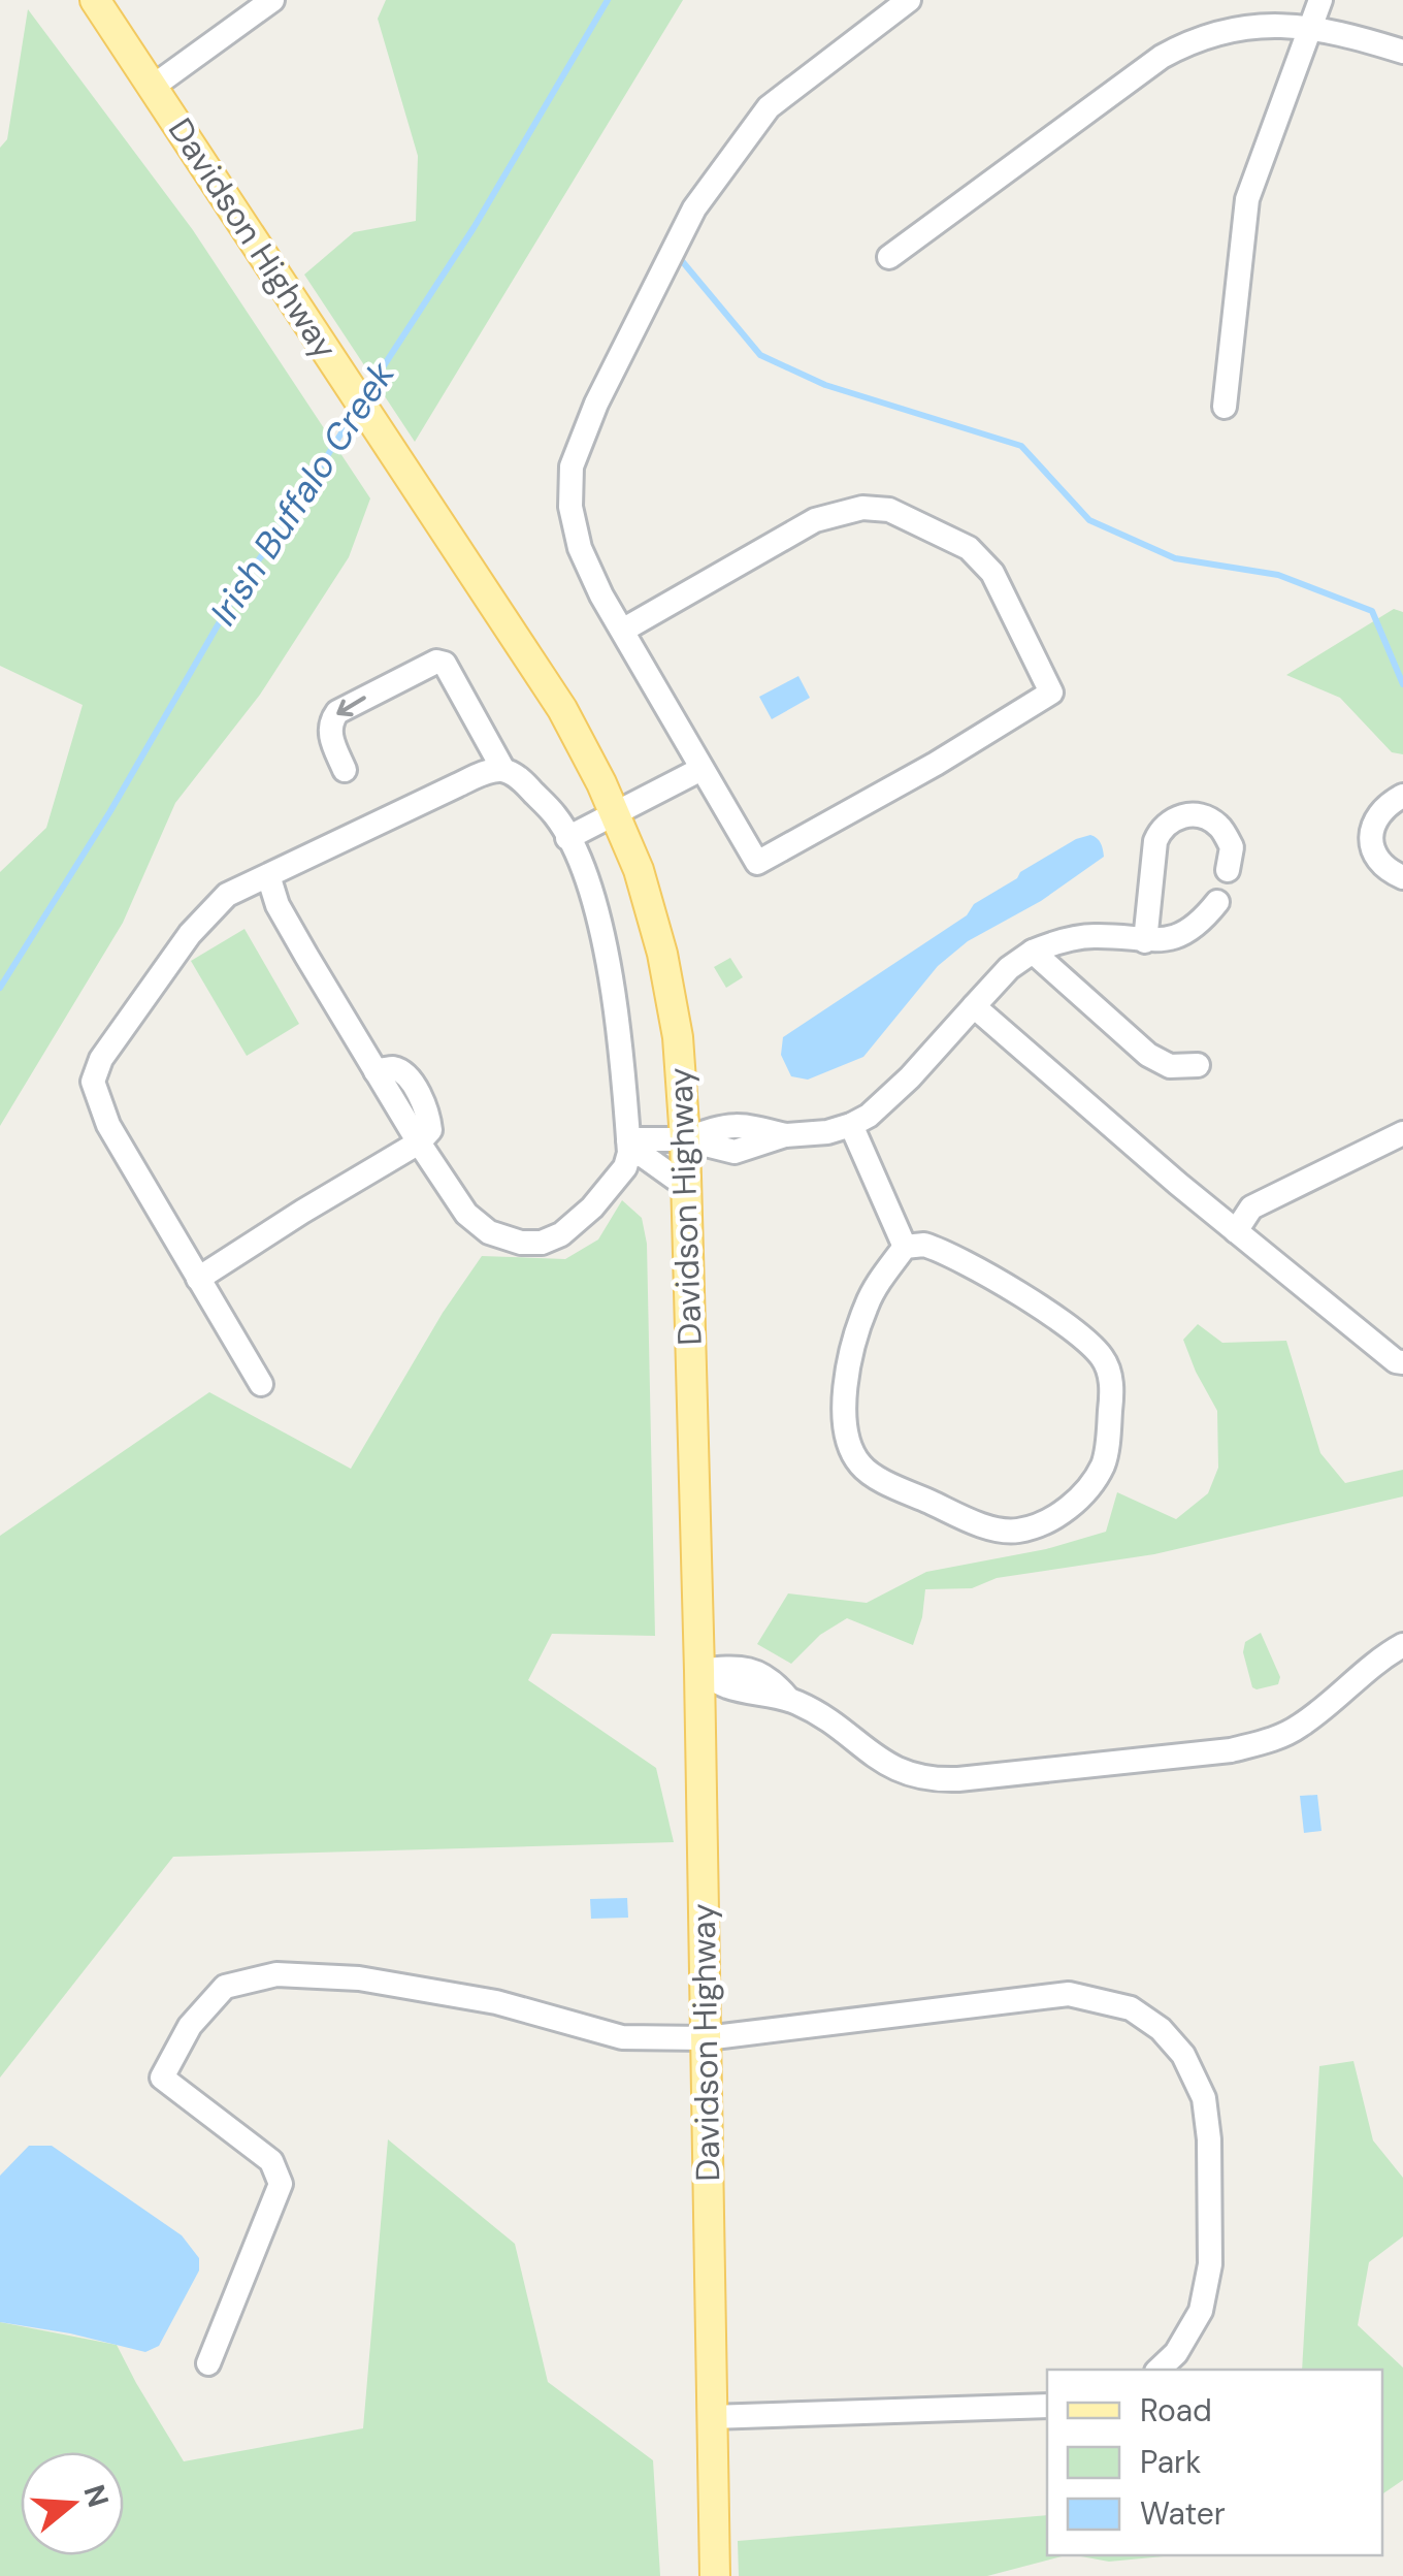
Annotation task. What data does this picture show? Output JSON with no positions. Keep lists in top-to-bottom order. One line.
{"streets":{"main road":["Davidson Highway"]},"water":["Irish Buffalo Creek"],"legend":["Road","Park","Water"],"north":"right"}
